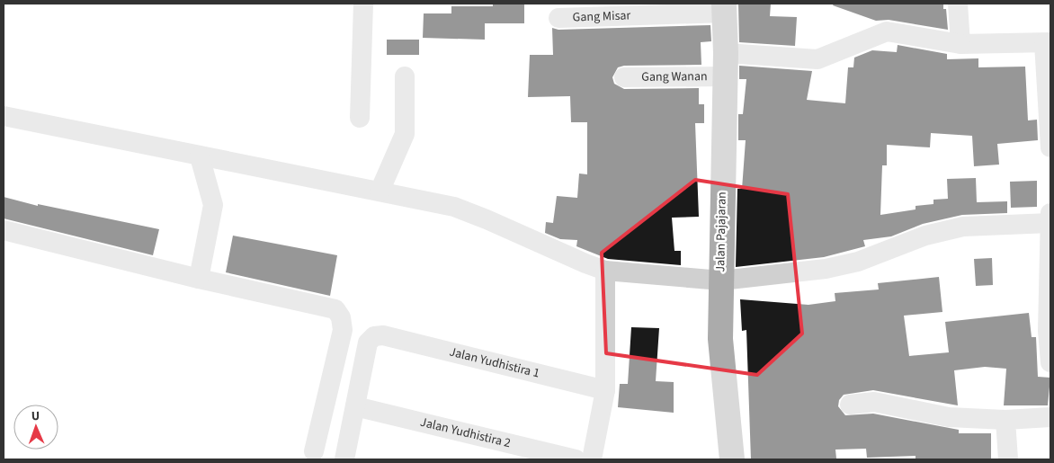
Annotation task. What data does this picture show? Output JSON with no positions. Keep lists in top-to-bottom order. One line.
{"streets":{"main road":["Jalan Pajajaran"],"street":["Gang Misar","Gang Wanan","Jalan Yudhistira 1","Jalan Yudhistira 2"]},"crossings":[["Gang Misar","Jalan Pajajaran"],["Gang Wanan","Jalan Pajajaran"],["Jalan Yudhistira 1","Jalan Yudhistira 2"]],"north":"top"}
